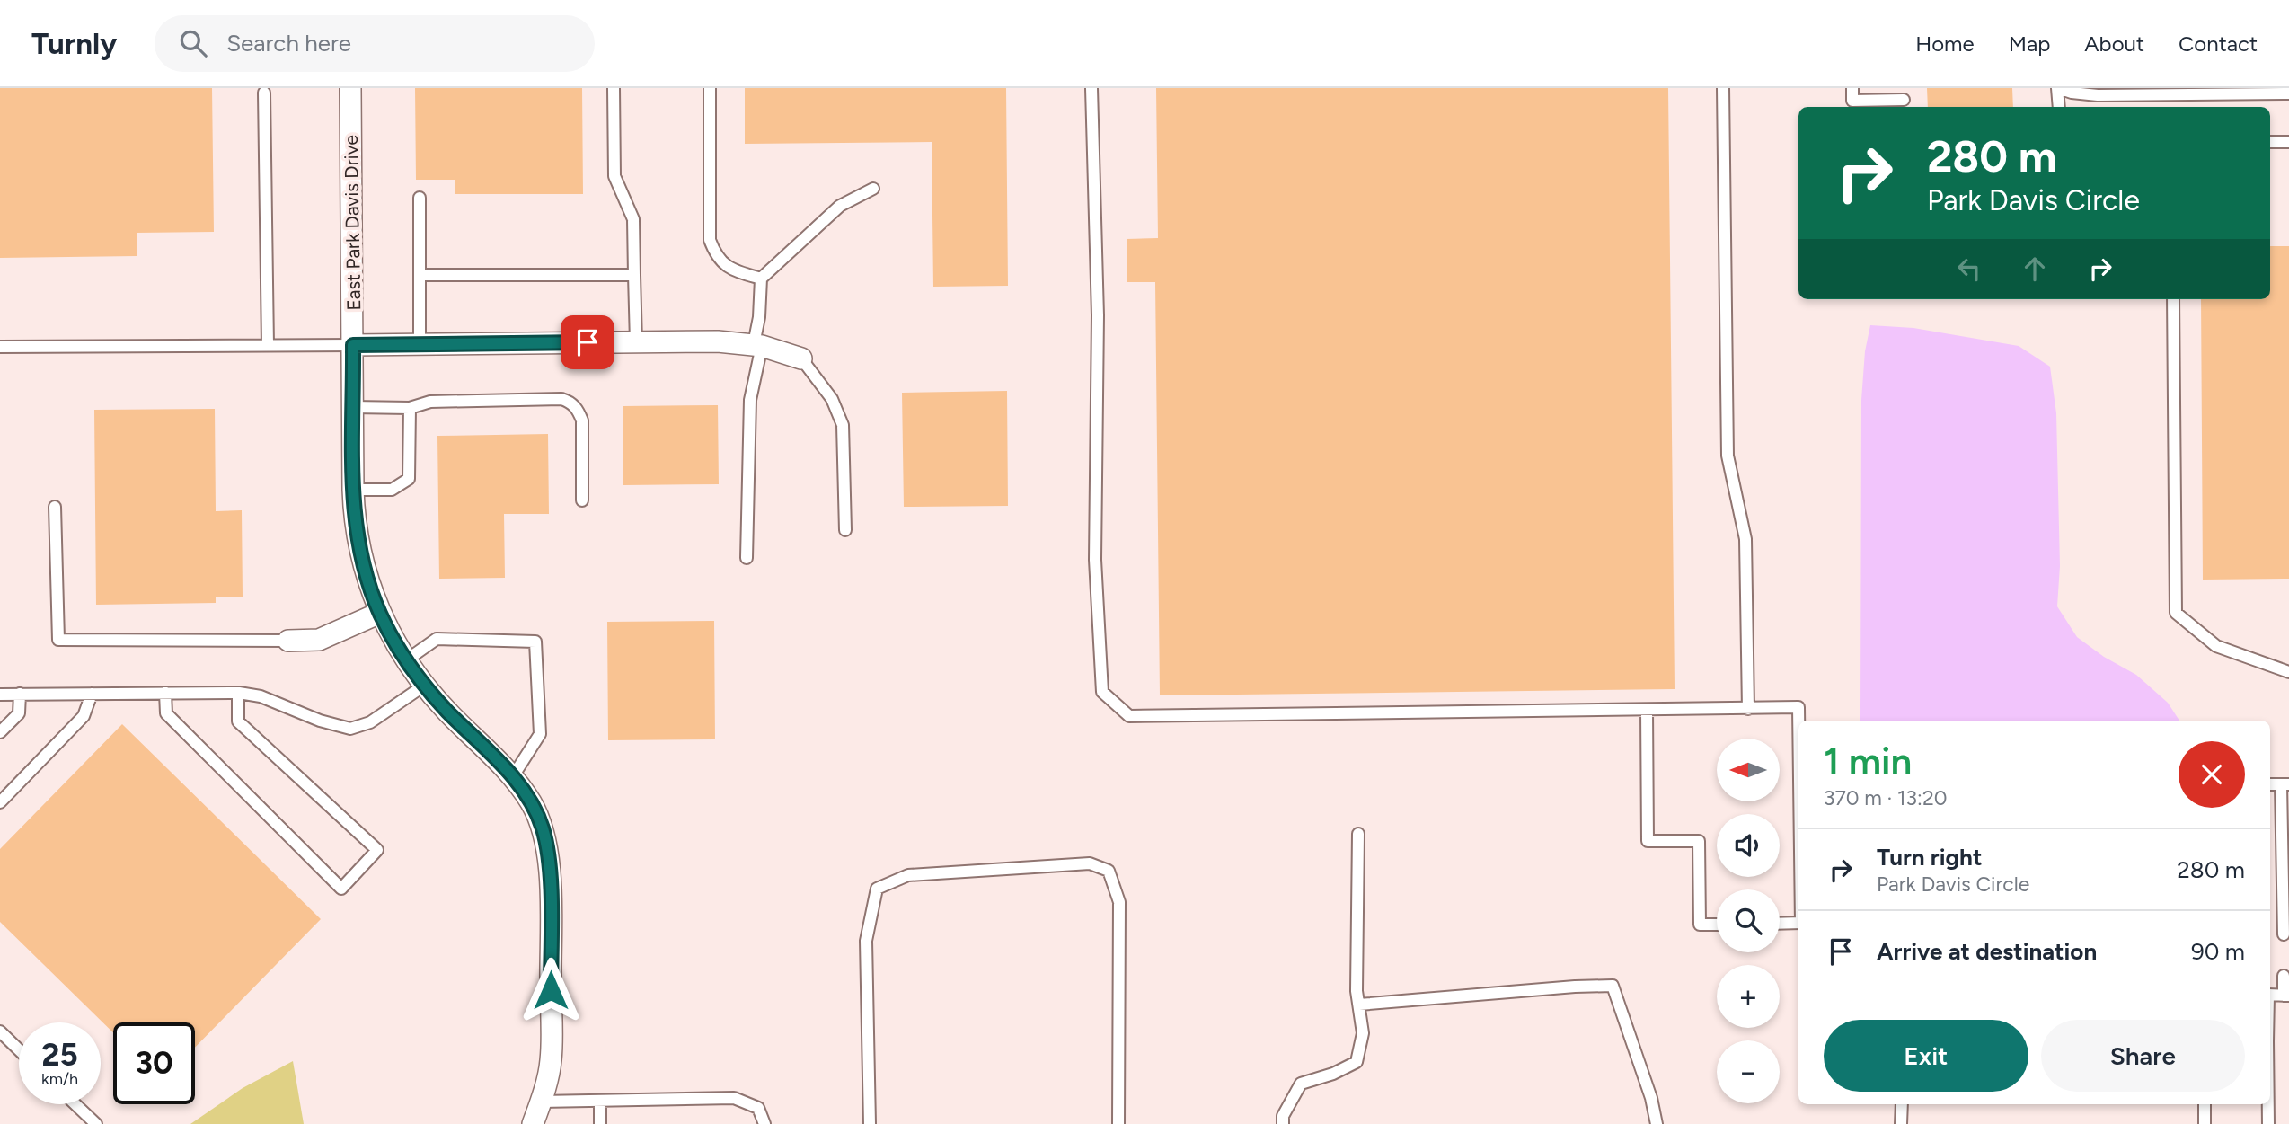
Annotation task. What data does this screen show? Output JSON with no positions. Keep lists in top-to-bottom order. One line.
{"streets":{"street":["East Park Davis Drive"]},"north":"left","page":{"header":"Turnly","search":"Search here","nav":["Home","Map","About","Contact"],"turn":["280 m","Park Davis Circle"],"heading":["1 min","370 m · 13:20"],"map_buttons":["+","−"],"list":[{"name":"Turn right","note":"Park Davis Circle","value":"280 m"},{"name":"Arrive at destination","value":"90 m"}],"buttons":["Exit","Share"],"speed":"25 km/h","limit":"30"}}
